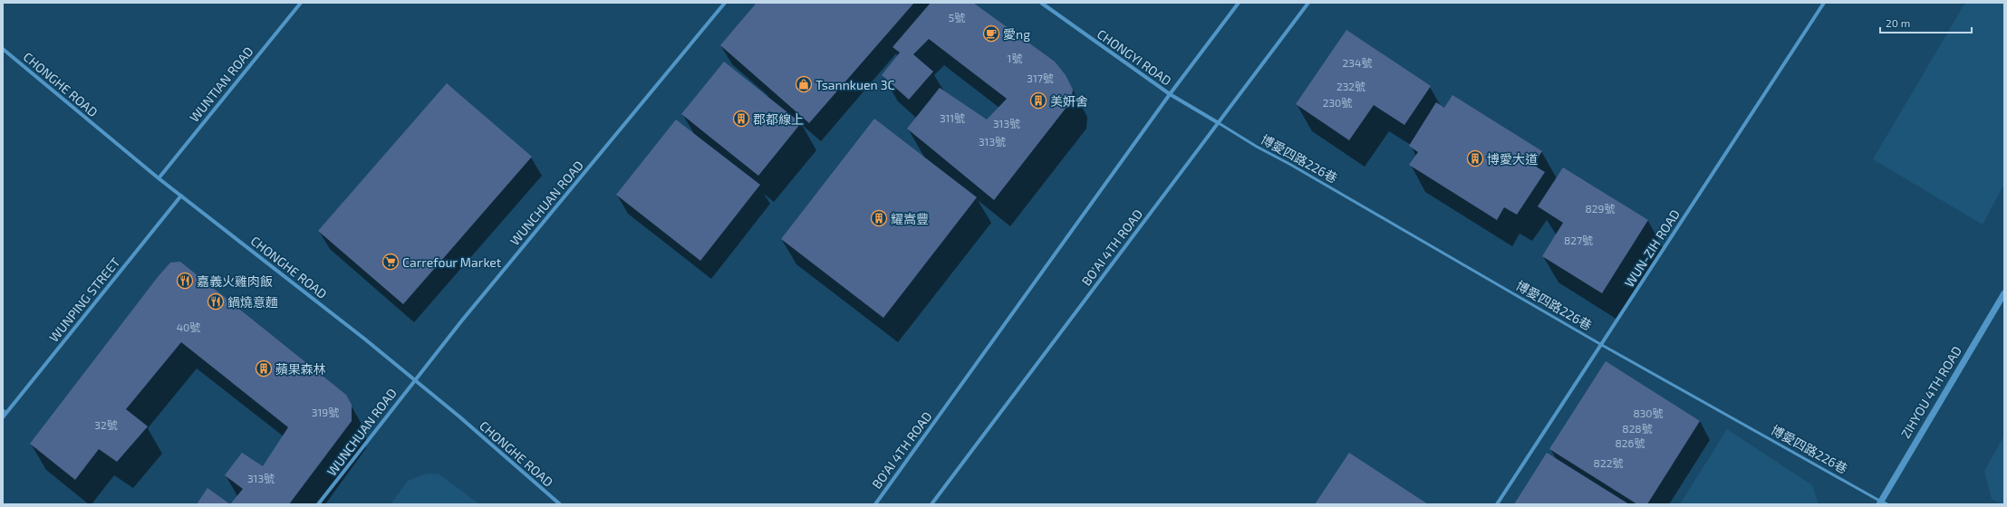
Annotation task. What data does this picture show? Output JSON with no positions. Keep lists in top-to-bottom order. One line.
{"streets":{"street":["CHONGYI ROAD","CHONGHE ROAD","WUNTIAN ROAD","WUNCHUAN ROAD","BO'AI 4TH ROAD","WUN-ZIH ROAD","WUNPING STREET","ZIHYOU 4TH ROAD"],"lane":["博愛四路226巷"]},"crossings":[["CHONGYI ROAD","博愛四路226巷"],["CHONGYI ROAD","BO'AI 4TH ROAD"],["CHONGHE ROAD","WUNTIAN ROAD"],["CHONGHE ROAD","WUNCHUAN ROAD"],["CHONGHE ROAD","WUNPING STREET"],["博愛四路226巷","BO'AI 4TH ROAD"],["博愛四路226巷","WUN-ZIH ROAD"],["博愛四路226巷","ZIHYOU 4TH ROAD"]],"places":{"cafe":["愛ng"],"shop":["Tsannkuen 3C"],"building":["美妍舍","郡都線上","博愛大道","耀嵩豐","蘋果森林"],"supermarket":["Carrefour Market"],"restaurant":["嘉義火雞肉飯","鍋燒意麵"]},"house_numbers":["5號","1號","234號","317號","232號","230號","311號","313號","313號","829號","827號","40號","319號","830號","32號","828號","826號","822號","313號"],"scale_bar":"20 m"}
